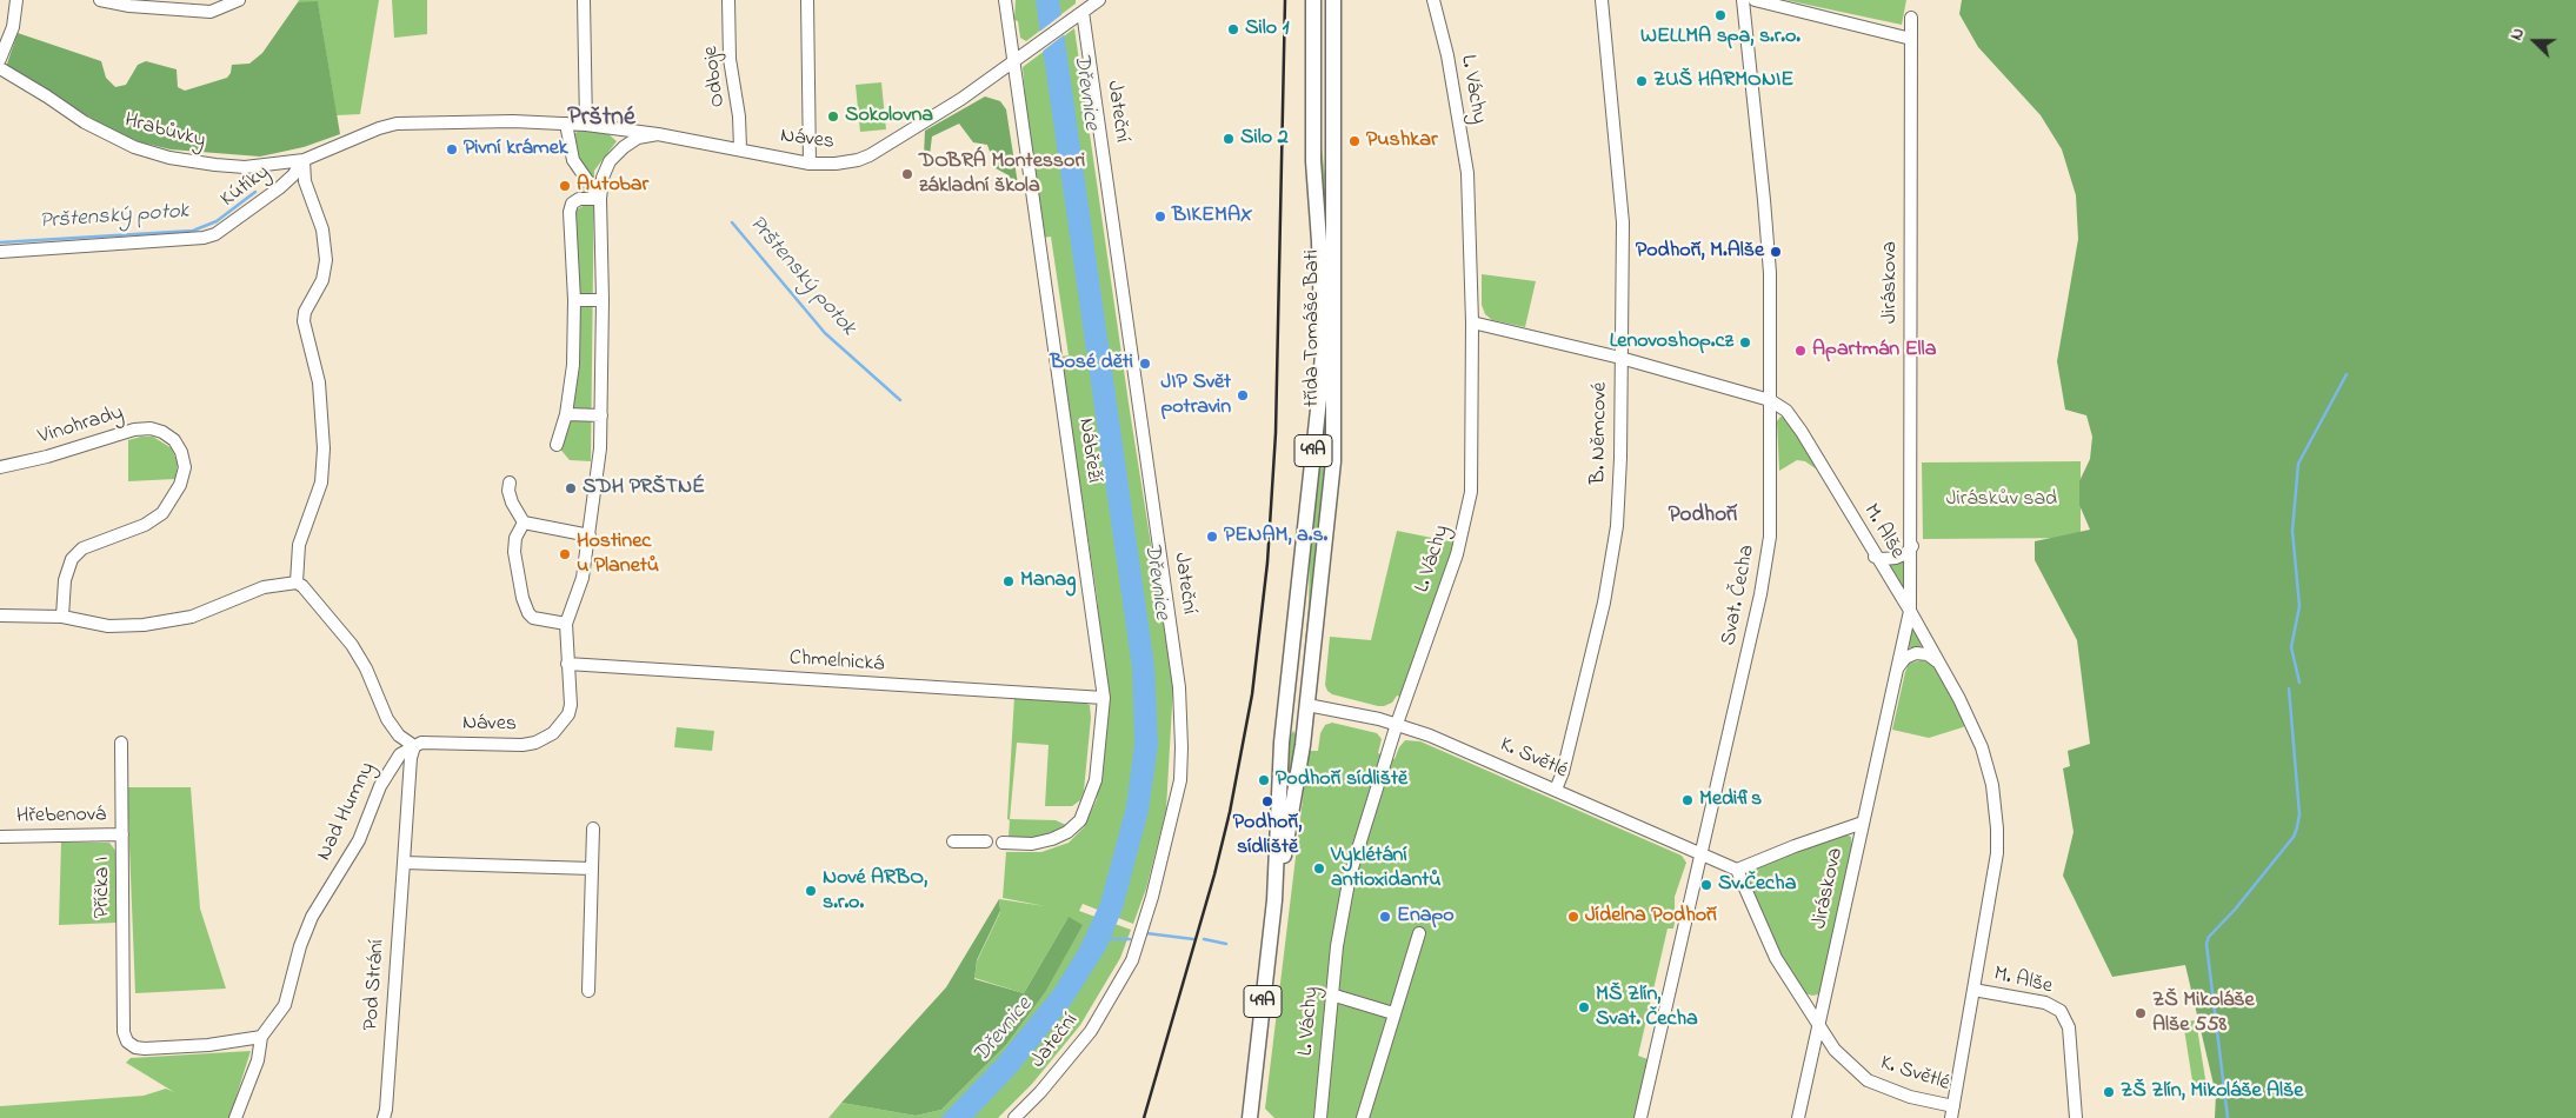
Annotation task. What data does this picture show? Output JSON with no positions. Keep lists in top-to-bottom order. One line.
{"streets":{"main road":["třída Tomáše Bati","49A"],"street":["Odboje","L. Váchy","Jateční","Hrabůvky","Náves","Kútíky","Jiráskova","Vinohrady","B. Němcové","Nábřeží","M. Alše","Svat. Čecha","Chmelnická","K. Světlé","Nad Humny","Hřebenová","Příčka I","Pod Strání"]},"crossings":[["Odboje","Náves"],["L. Váchy","M. Alše"],["L. Váchy","K. Světlé"],["Jateční","Náves"],["Hrabůvky","Kútíky"],["Náves","Kútíky"],["Náves","Nábřeží"],["Náves","Chmelnická"],["Náves","Nad Humny"],["Náves","Pod Strání"],["Jiráskova","M. Alše"],["Jiráskova","K. Světlé"],["třída Tomáše Bati","K. Světlé"],["B. Němcové","M. Alše"],["B. Němcové","K. Světlé"],["Nábřeží","Chmelnická"],["M. Alše","Svat. Čecha"],["M. Alše","K. Světlé"],["Svat. Čecha","K. Světlé"],["Nad Humny","Příčka I"],["Nad Humny","Pod Strání"],["Hřebenová","Příčka I"]],"districts":["Prštné","Podhoří"],"water":["Dřevnice","Prštenský potok"],"parks":["Jiráskův sad"],"places":["WELLMA spa, s.r.o.","Silo 1","ZUŠ HARMONIE","Sokolovna","Silo 2","Pushkar","Pivní krámek","DOBRÁ Montessori základní škola","Autobar","BIKEMAX","Podhoří, M.Alše","Lenovoshop.cz","Apartmán Ella","Bosé děti","JIP Svět potravin","SDH PRŠTNÉ","PENAM, a.s.","Hostinec u Planetů","Manag","Podhoří sídliště","Medifis","Podhoří, sídliště","Vyklétání antioxidantů","Sv.Čecha","Nové ARBO, s.r.o.","Enapo","Jídelna Podhoří","MŠ Zlín, Svat. Čecha","ZŠ Mikoláše Alše 558","ZŠ Zlín, Mikoláše Alše"],"north":"left"}
